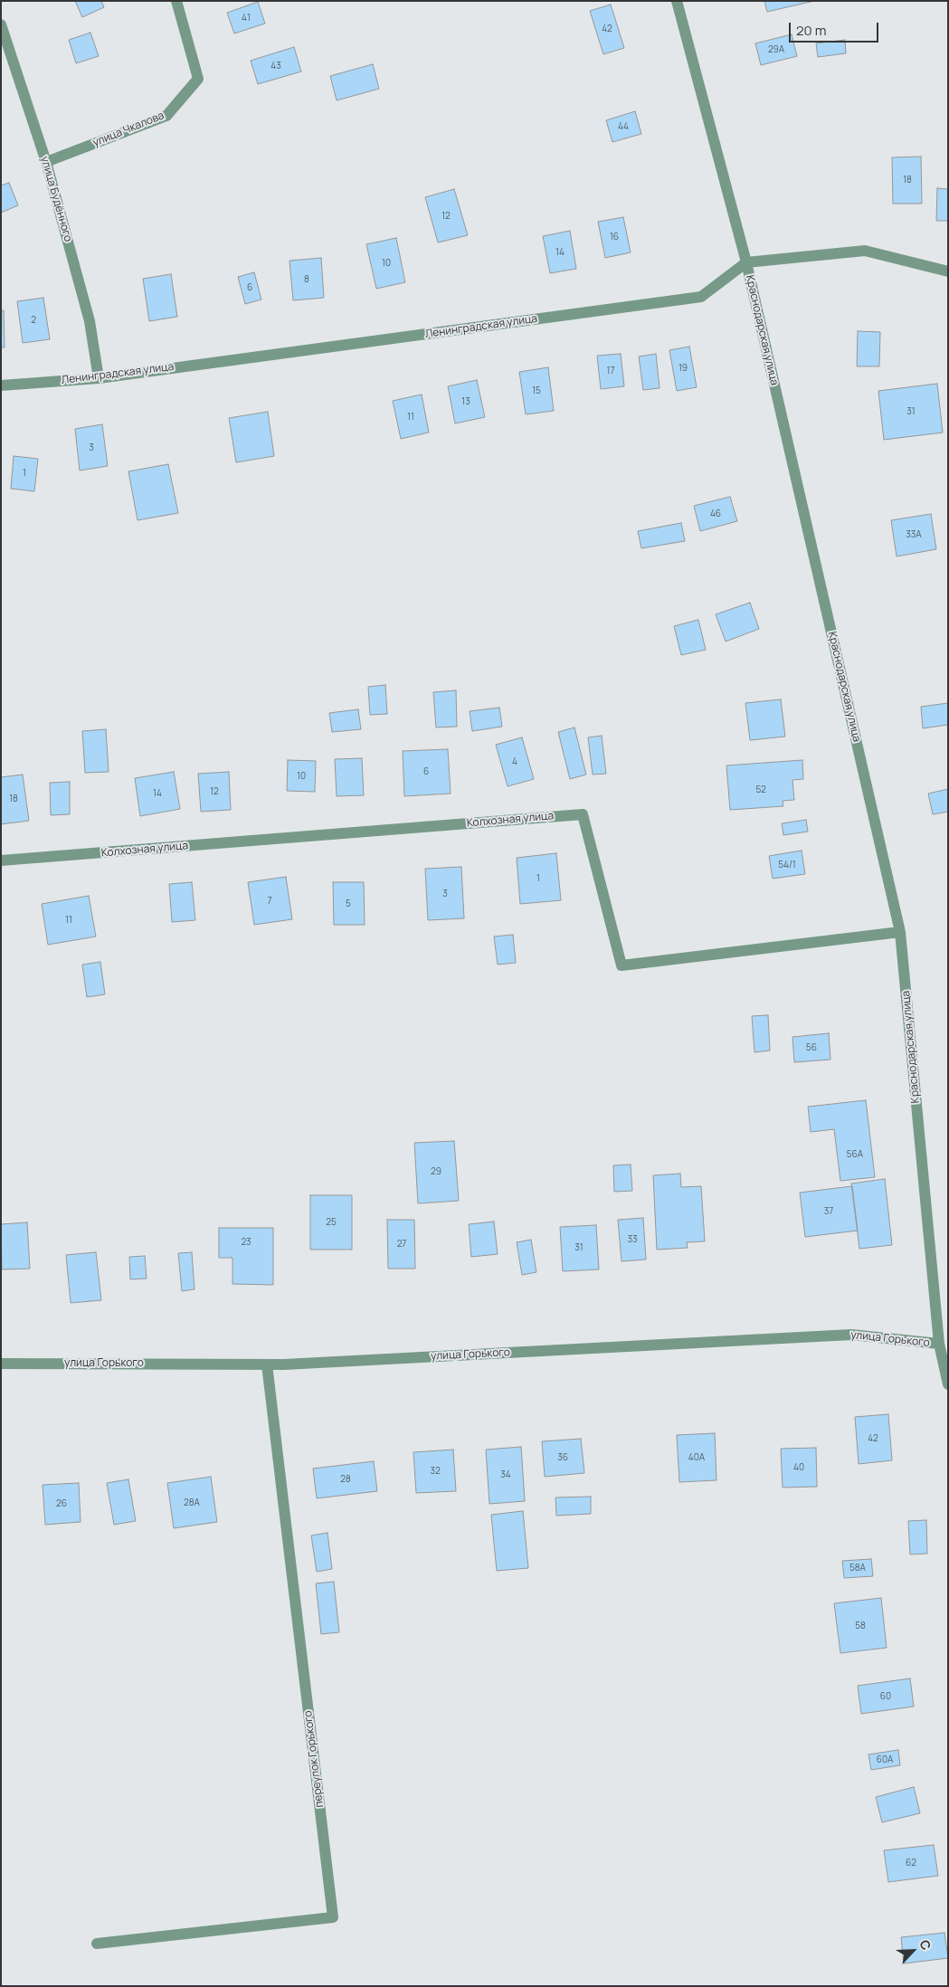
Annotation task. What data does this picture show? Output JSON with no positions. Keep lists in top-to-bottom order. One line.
{"streets":{"street":["улица Чкалова","улица Будённого","Ленинградская улица","Краснодарская улица","Колхозная улица","улица Горького","переулок Горького"]},"crossings":[["улица Чкалова","улица Будённого"],["улица Будённого","Ленинградская улица"],["Ленинградская улица","Краснодарская улица"],["Краснодарская улица","Колхозная улица"],["Краснодарская улица","улица Горького"],["улица Горького","переулок Горького"]],"house_numbers":["41","42","29А","43","44","18","12","16","14","10","8","6","2","19","17","15","13","31","11","3","1","46","33А","4","6","10","52","12","14","18","54/1","1","3","7","5","11","56","56А","29","37","25","33","23","27","31","42","36","40А","40","32","34","28","28А","26","58А","58","60","60А","62"],"scale_bar":"20 m","north":"top right"}
